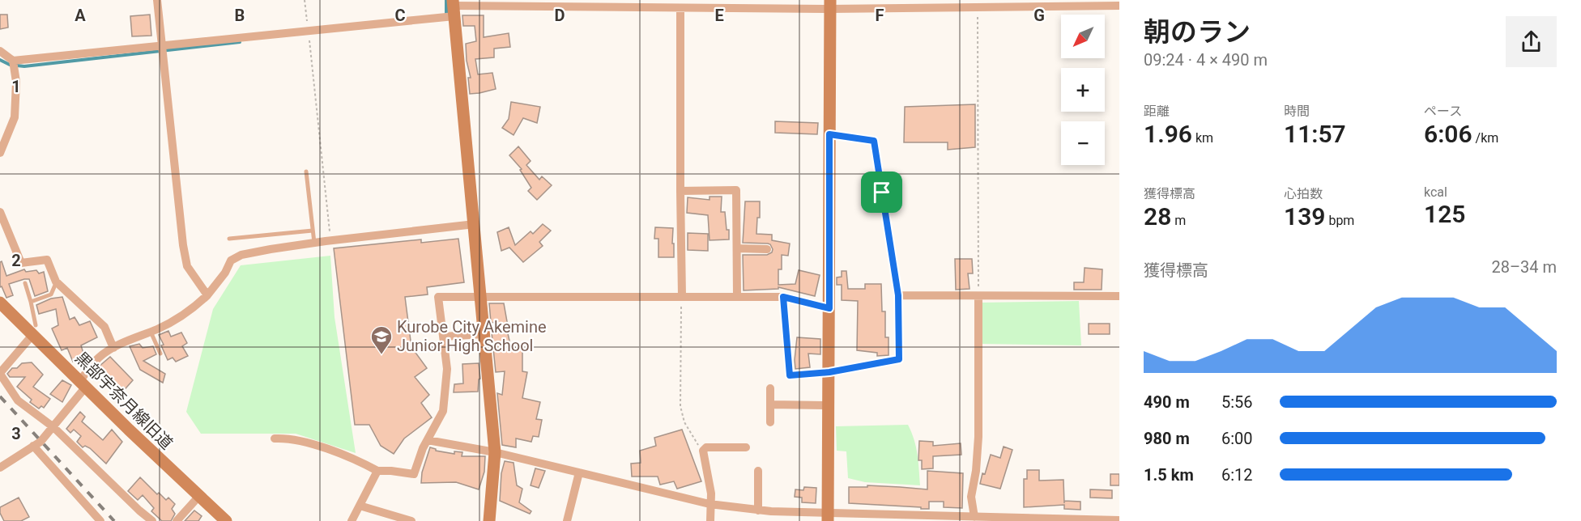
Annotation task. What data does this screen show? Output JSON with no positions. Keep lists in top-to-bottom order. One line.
{"streets":{"street":["黒部宇奈月線旧道"]},"places":{"school or university":["Kurobe City Akemine Junior High School"]},"north":"bottom left","page":{"heading":["朝のラン","09:24 · 4 × 490 m"],"map_buttons":["+","−"],"stats":[["距離","1.96 km"],["時間","11:57"],["ペース","6:06 /km"],["獲得標高","28 m"],["心拍数","139 bpm"],["kcal","125"]],"chart":["獲得標高","28–34 m"],"list":[{"name":"490 m","note":"5:56"},{"name":"980 m","note":"6:00"},{"name":"1.5 km","note":"6:12"}]},"grid":{"columns":["A","B","C","D","E","F","G"],"rows":["1","2","3"]}}
